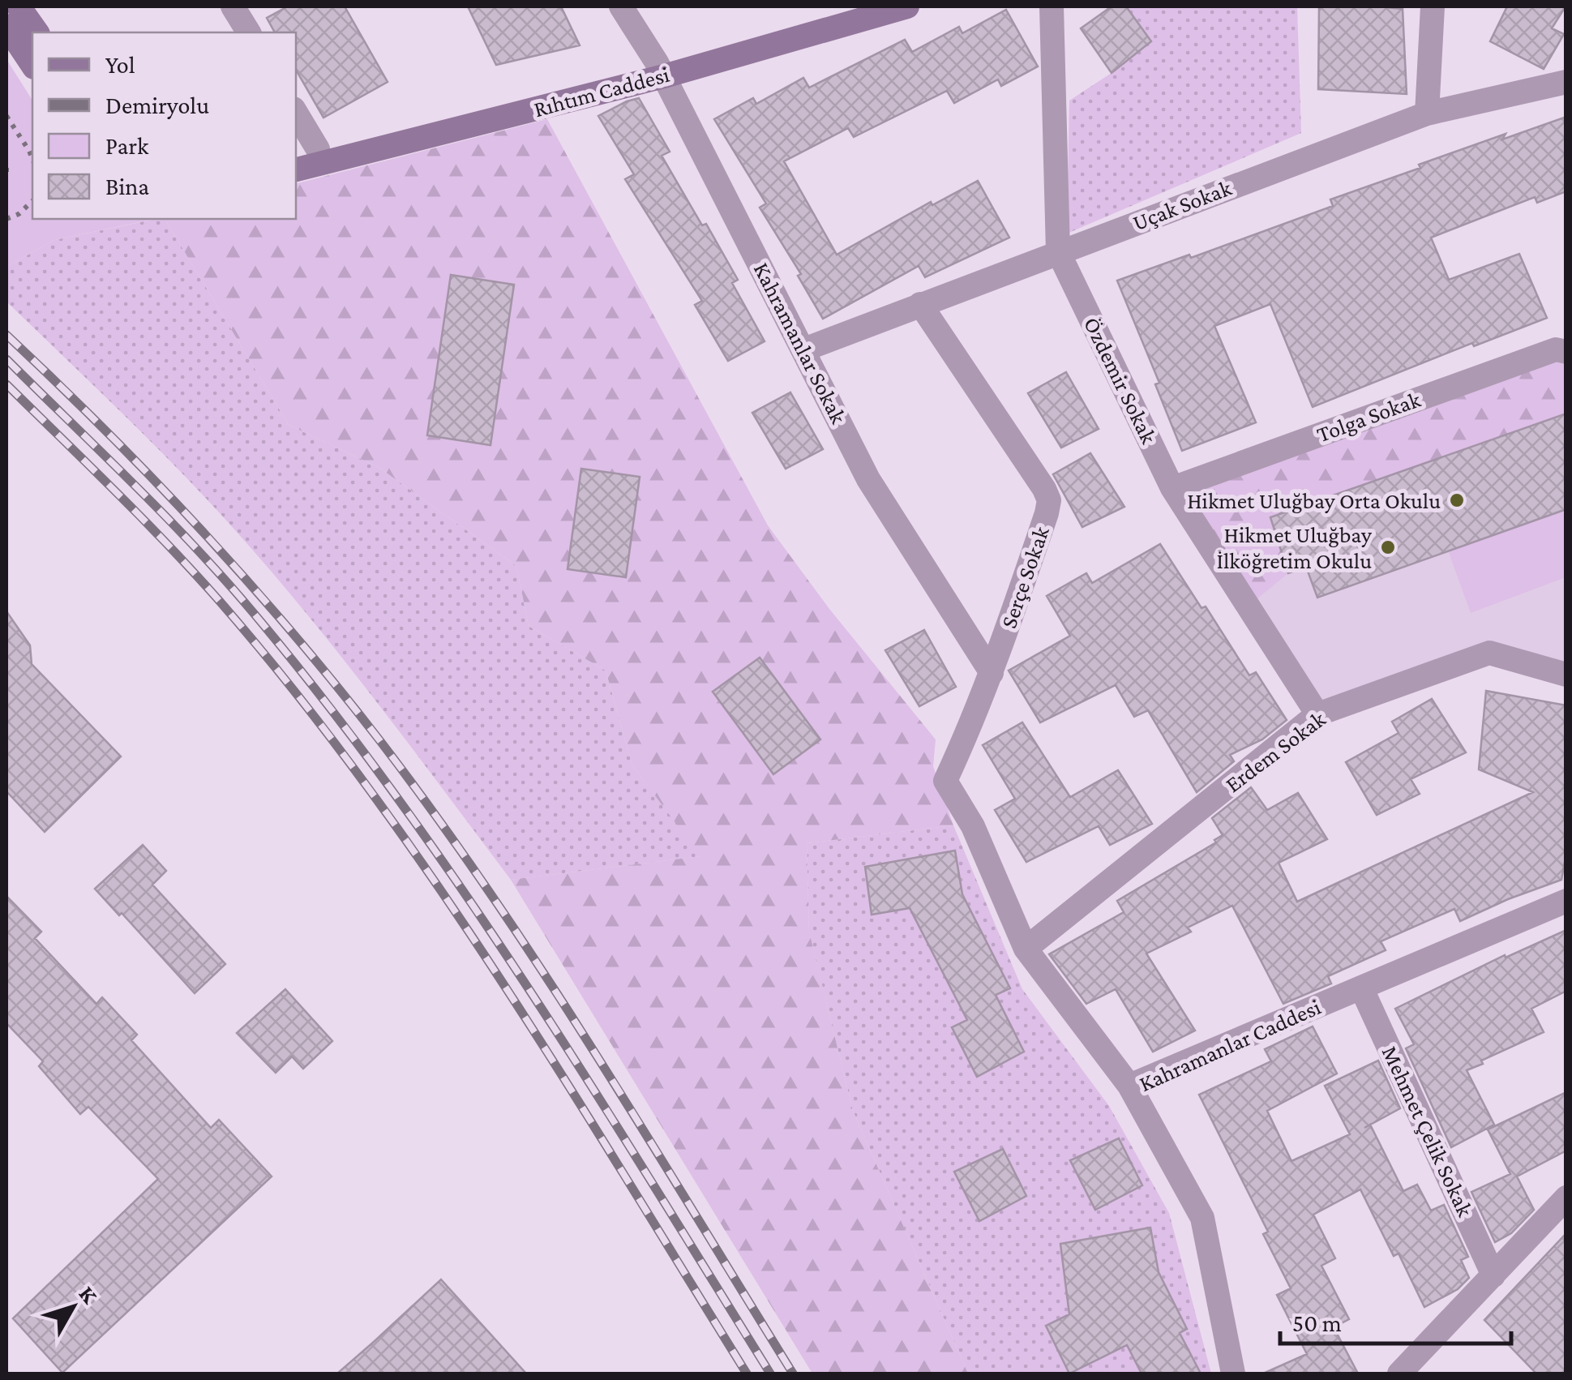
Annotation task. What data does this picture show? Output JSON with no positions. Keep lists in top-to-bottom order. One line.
{"streets":{"main road":["Rıhtım Caddesi"],"street":["Uçak Sokak","Kahramanlar Sokak","Özdemir Sokak","Tolga Sokak","Serçe Sokak","Erdem Sokak","Kahramanlar Caddesi","Mehmet Çelik Sokak"]},"crossings":[["Rıhtım Caddesi","Kahramanlar Sokak"],["Uçak Sokak","Kahramanlar Sokak"],["Uçak Sokak","Özdemir Sokak"],["Uçak Sokak","Serçe Sokak"],["Kahramanlar Sokak","Serçe Sokak"],["Özdemir Sokak","Tolga Sokak"],["Özdemir Sokak","Erdem Sokak"],["Serçe Sokak","Erdem Sokak"],["Kahramanlar Caddesi","Mehmet Çelik Sokak"]],"places":["Hikmet Uluğbay Orta Okulu","Hikmet Uluğbay İlköğretim Okulu"],"legend":["Yol","Demiryolu","Park","Bina"],"scale_bar":"50 m","north":"top right"}
